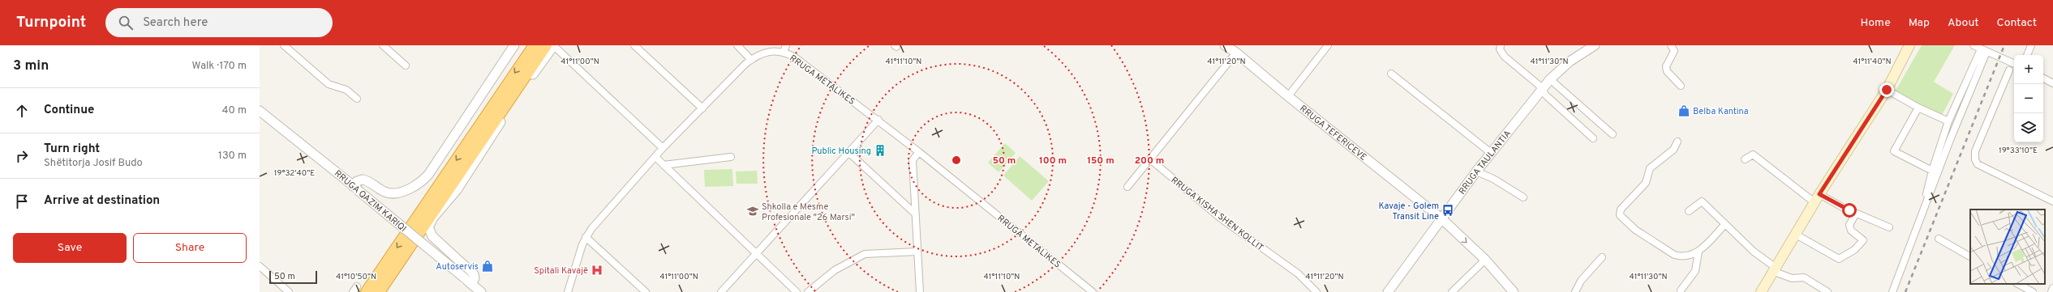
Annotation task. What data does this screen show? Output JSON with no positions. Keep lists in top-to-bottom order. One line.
{"streets":{"street":["RRUGA METALIKES","RRUGA TEFERICEVE","RRUGA TAULANTIA","RRUGA QAZIM KARIQI","RRUGA KISHA SHEN KOLLIT"]},"crossings":[["RRUGA TEFERICEVE","RRUGA TAULANTIA"]],"places":{"shop":["Belba Kantina","Autoservis"],"building":["Public Housing"],"bus stop":["Kavaje - Golem Transit Line"],"school or university":["Shkolla e Mesme Profesionale \"26 Marsi\""],"hospital":["Spitali Kavajë"]},"scale_bar":"50 m","page":{"header":"Turnpoint","search":"Search here","nav":["Home","Map","About","Contact"],"heading":["3 min","Walk · 170 m"],"map_buttons":["+","−"],"list":[["Continue","40 m"],["Turn right","Shëtitorja Josif Budo","130 m"],"Arrive at destination"],"buttons":["Save","Share"],"scale":"50 m"},"coordinates":["41°11'10\"N","41°11'20\"N","41°11'30\"N","41°11'40\"N","41°11'00\"N","19°33'10\"E","19°32'40\"E","41°10'50\"N"],"rings":["50 m","100 m","150 m","200 m"]}
